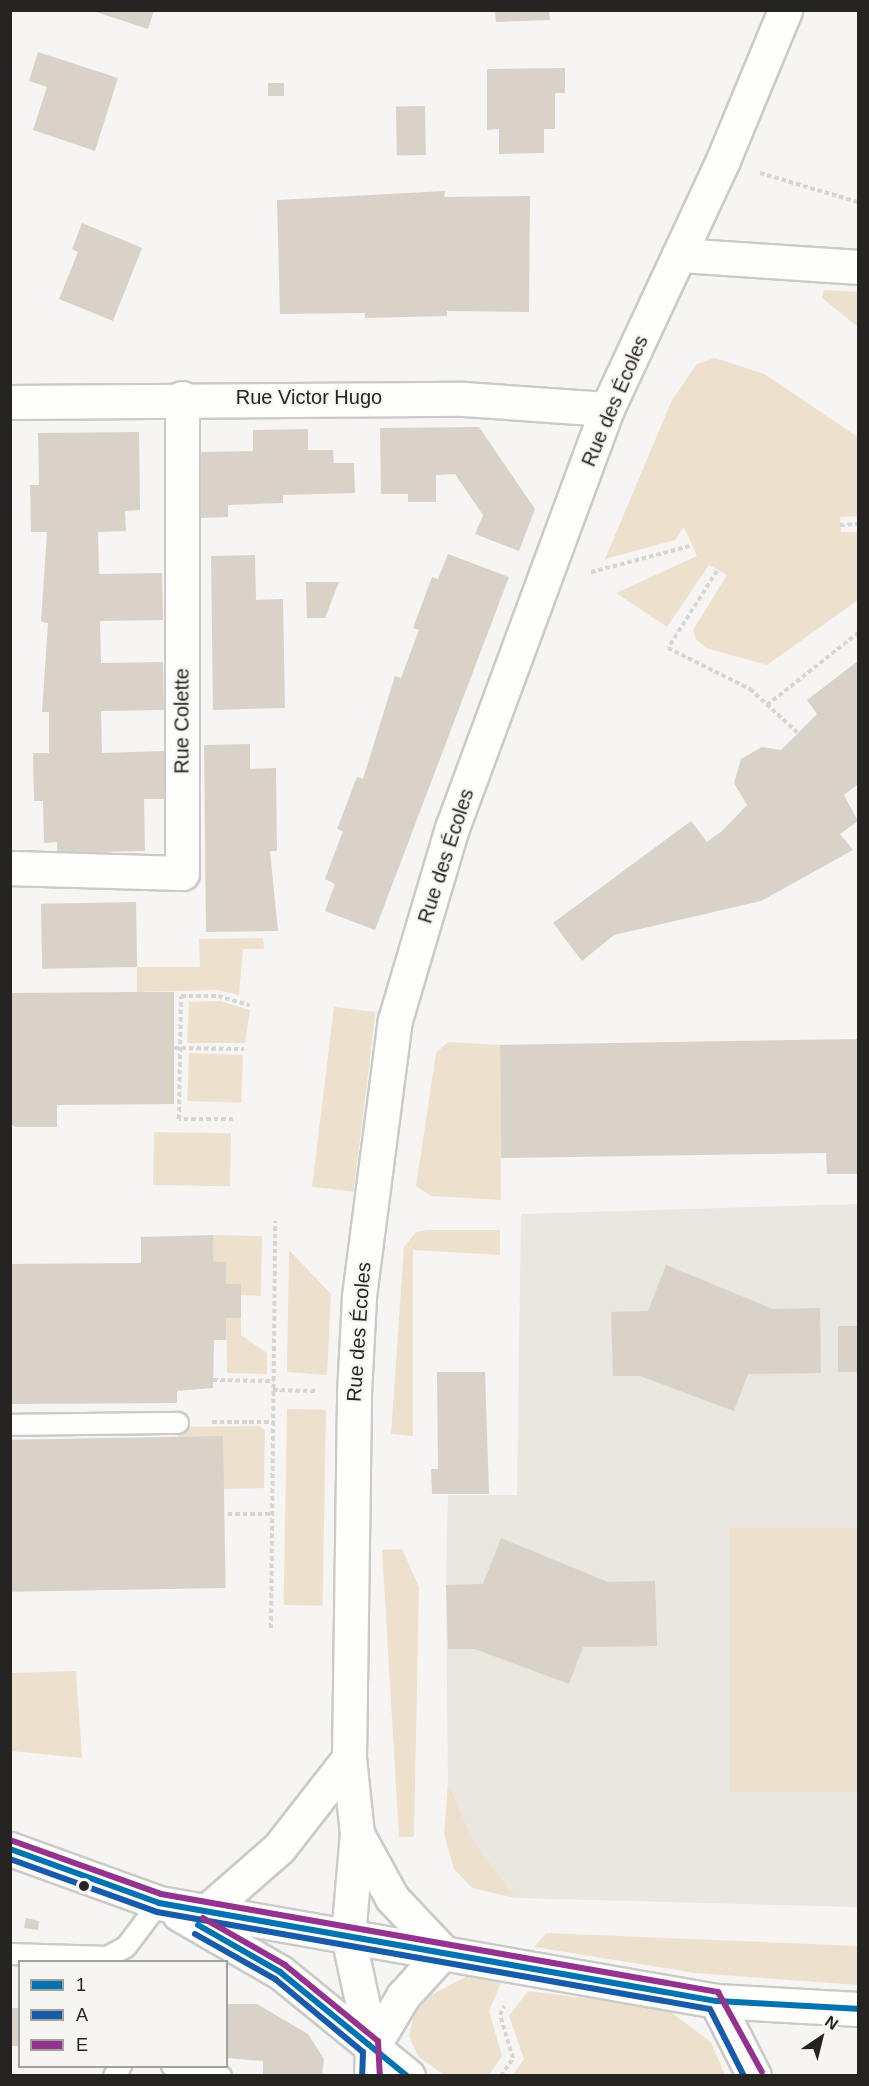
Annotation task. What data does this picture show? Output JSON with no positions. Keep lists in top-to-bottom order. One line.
{"streets":{"street":["Rue Victor Hugo","Rue des Écoles","Rue Colette"]},"crossings":[["Rue Victor Hugo","Rue des Écoles"],["Rue Victor Hugo","Rue Colette"]],"lines":["transit line E","transit line 1","transit line A"],"legend":["1","A","E"],"north":"top right"}
